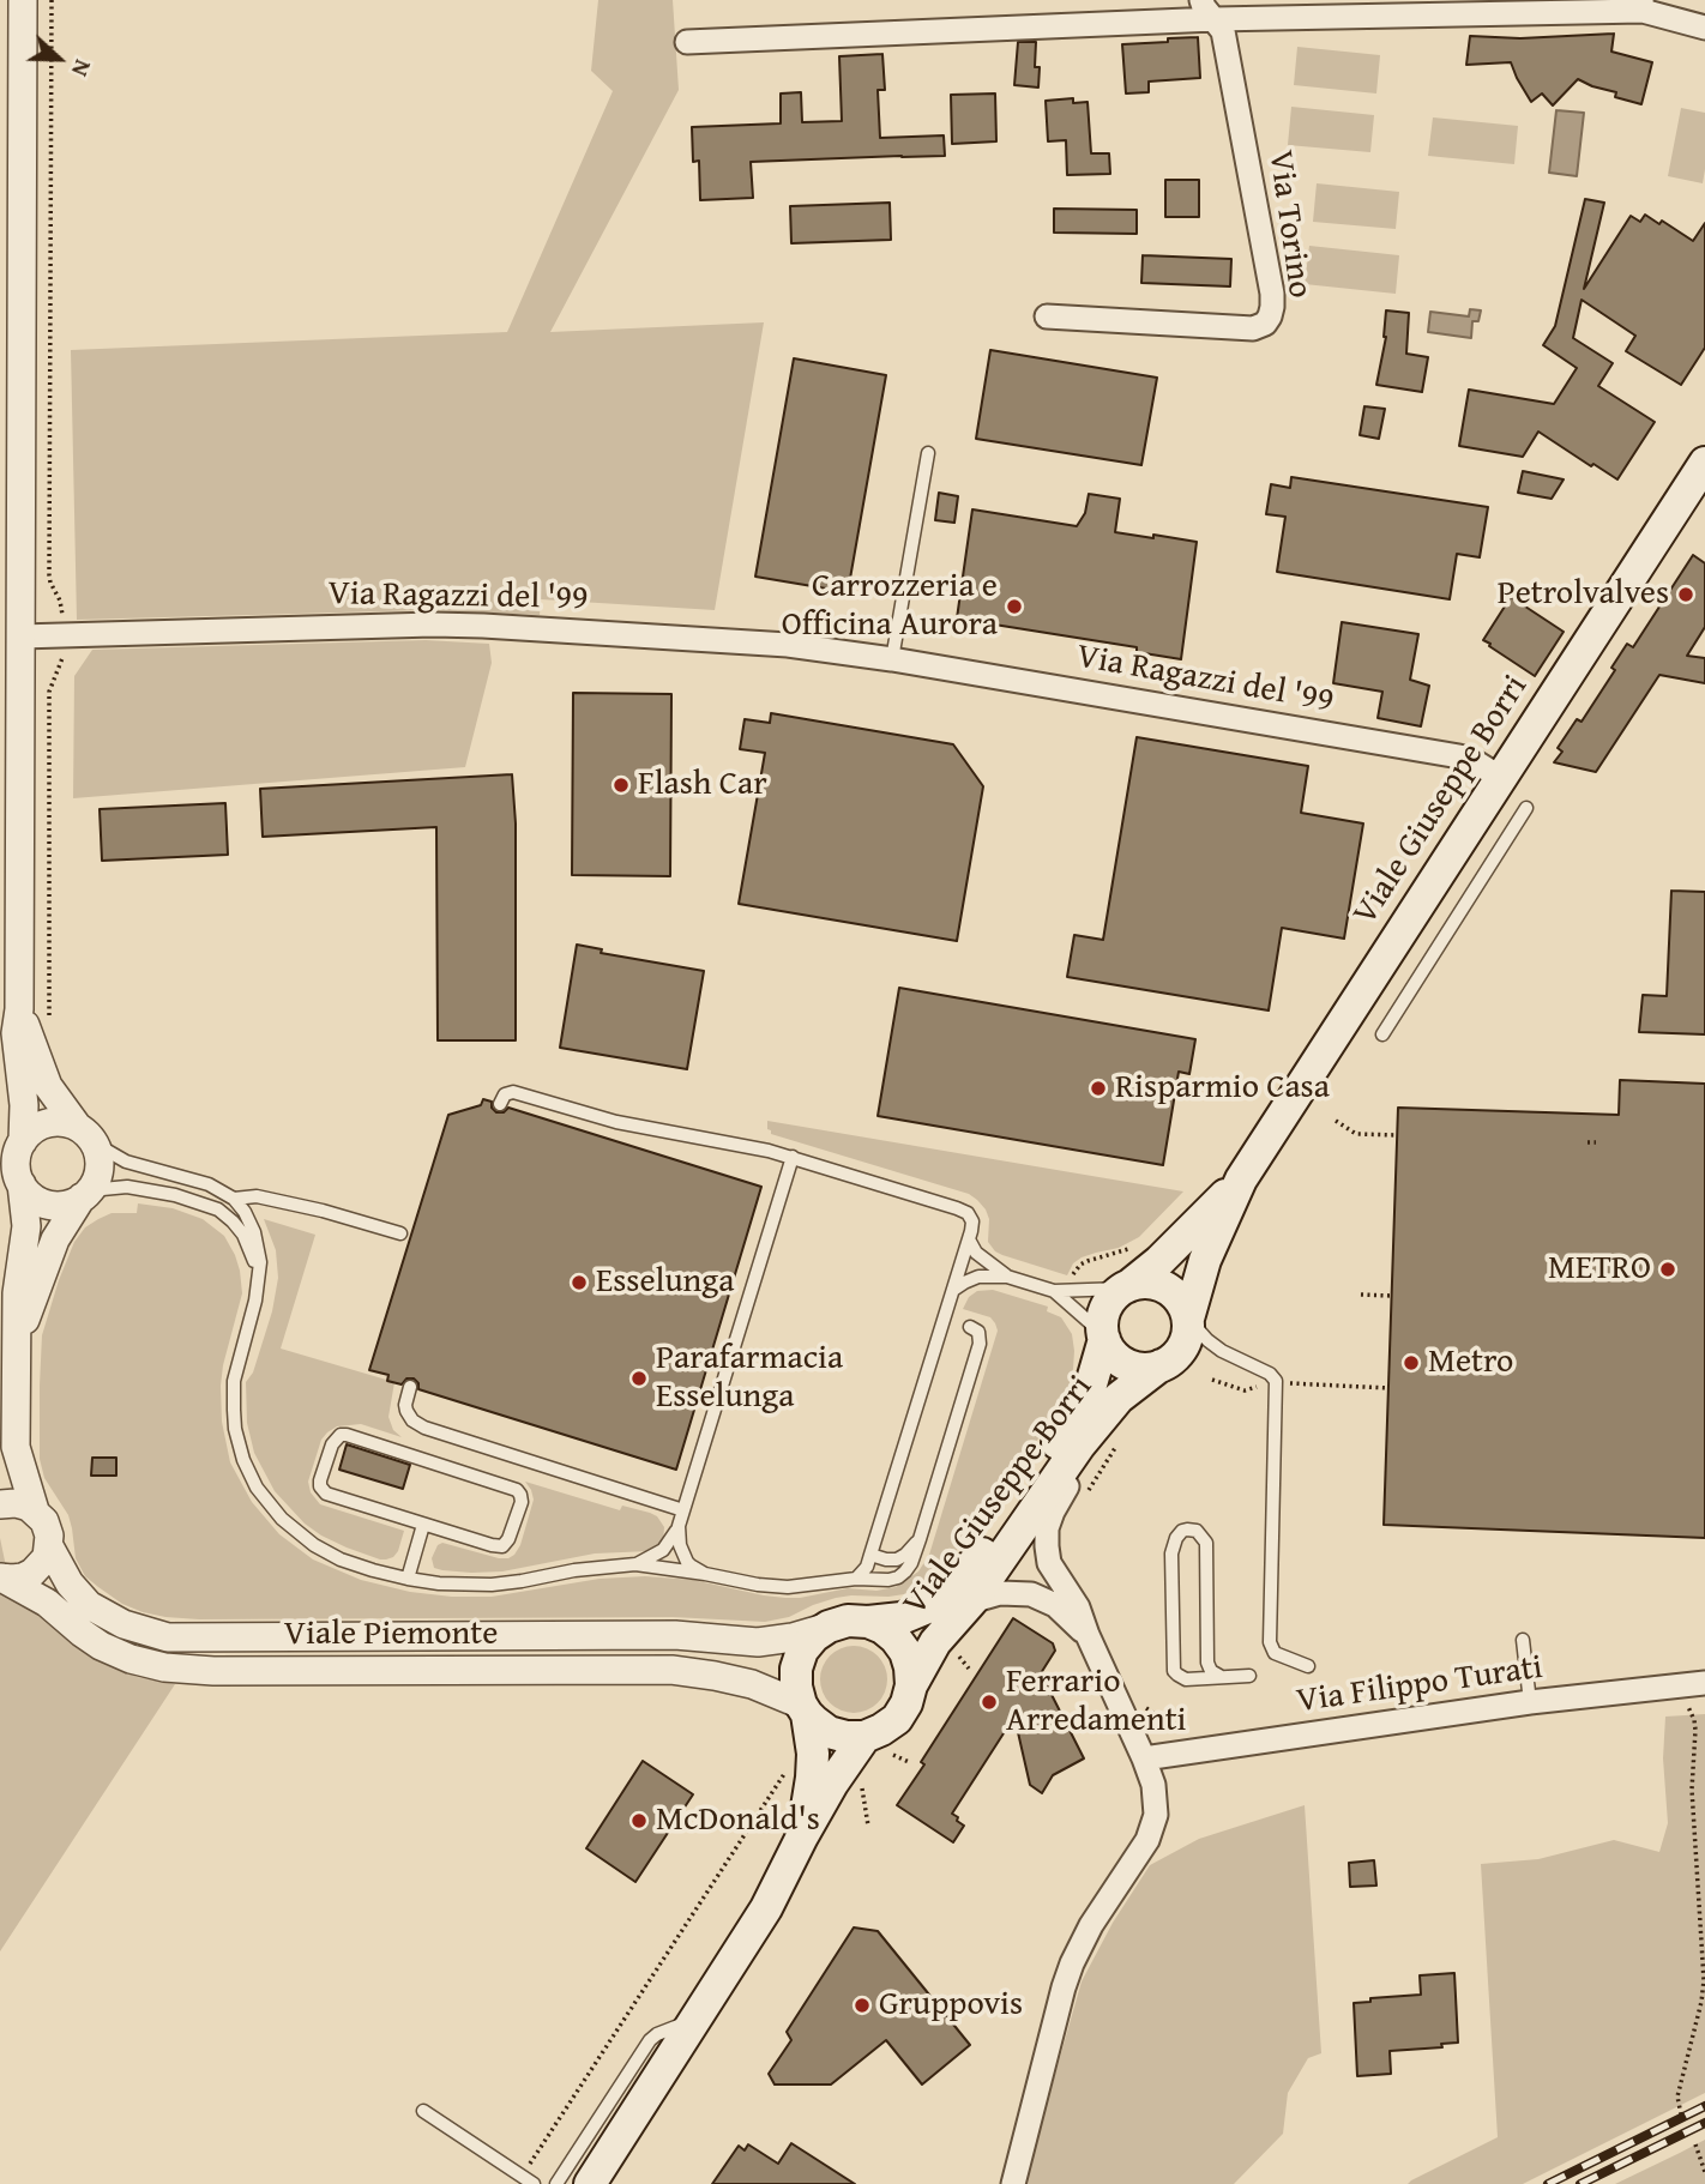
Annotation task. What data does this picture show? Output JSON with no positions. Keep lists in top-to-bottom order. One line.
{"streets":{"main road":["Viale Giuseppe Borri"],"street":["Via Torino","Via Ragazzi del '99","Viale Piemonte","Via Filippo Turati"]},"crossings":[["Via Ragazzi del '99","Viale Giuseppe Borri"],["Viale Giuseppe Borri","Viale Piemonte"]],"places":["Petrolvalves","Carrozzeria e Officina Aurora","Flash Car","Risparmio Casa","METRO","Esselunga","Metro","Parafarmacia Esselunga","Ferrario Arredamenti","McDonald's","Gruppovis"],"north":"right"}
